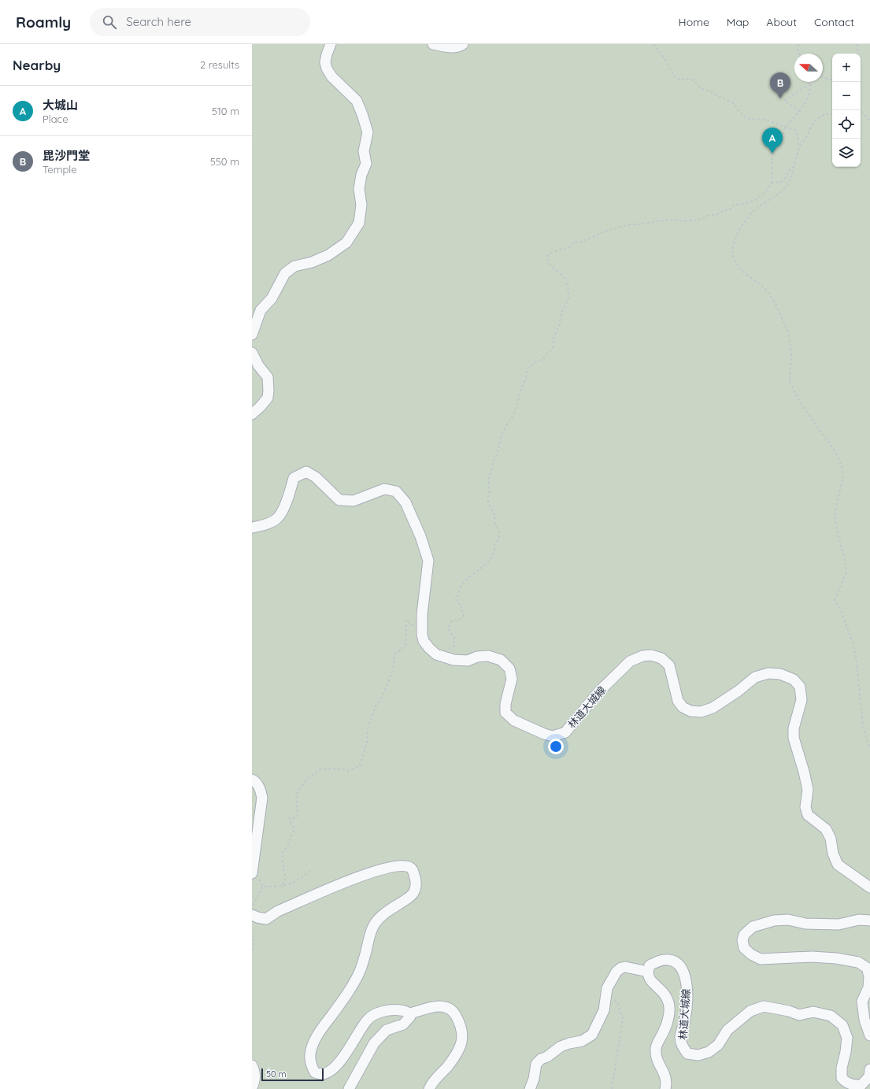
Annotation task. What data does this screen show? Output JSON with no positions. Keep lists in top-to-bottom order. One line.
{"streets":{"street":["林道大城線"]},"scale_bar":"50 m","north":"left","page":{"header":"Roamly","search":"Search here","nav":["Home","Map","About","Contact"],"heading":["Nearby","2 results"],"map_buttons":["+","−"],"pins":["B","A"],"list":[{"mark":"A","name":"大城山","note":"Place","value":"510 m"},{"mark":"B","name":"毘沙門堂","note":"Temple","value":"550 m"}],"scale":"50 m"}}
